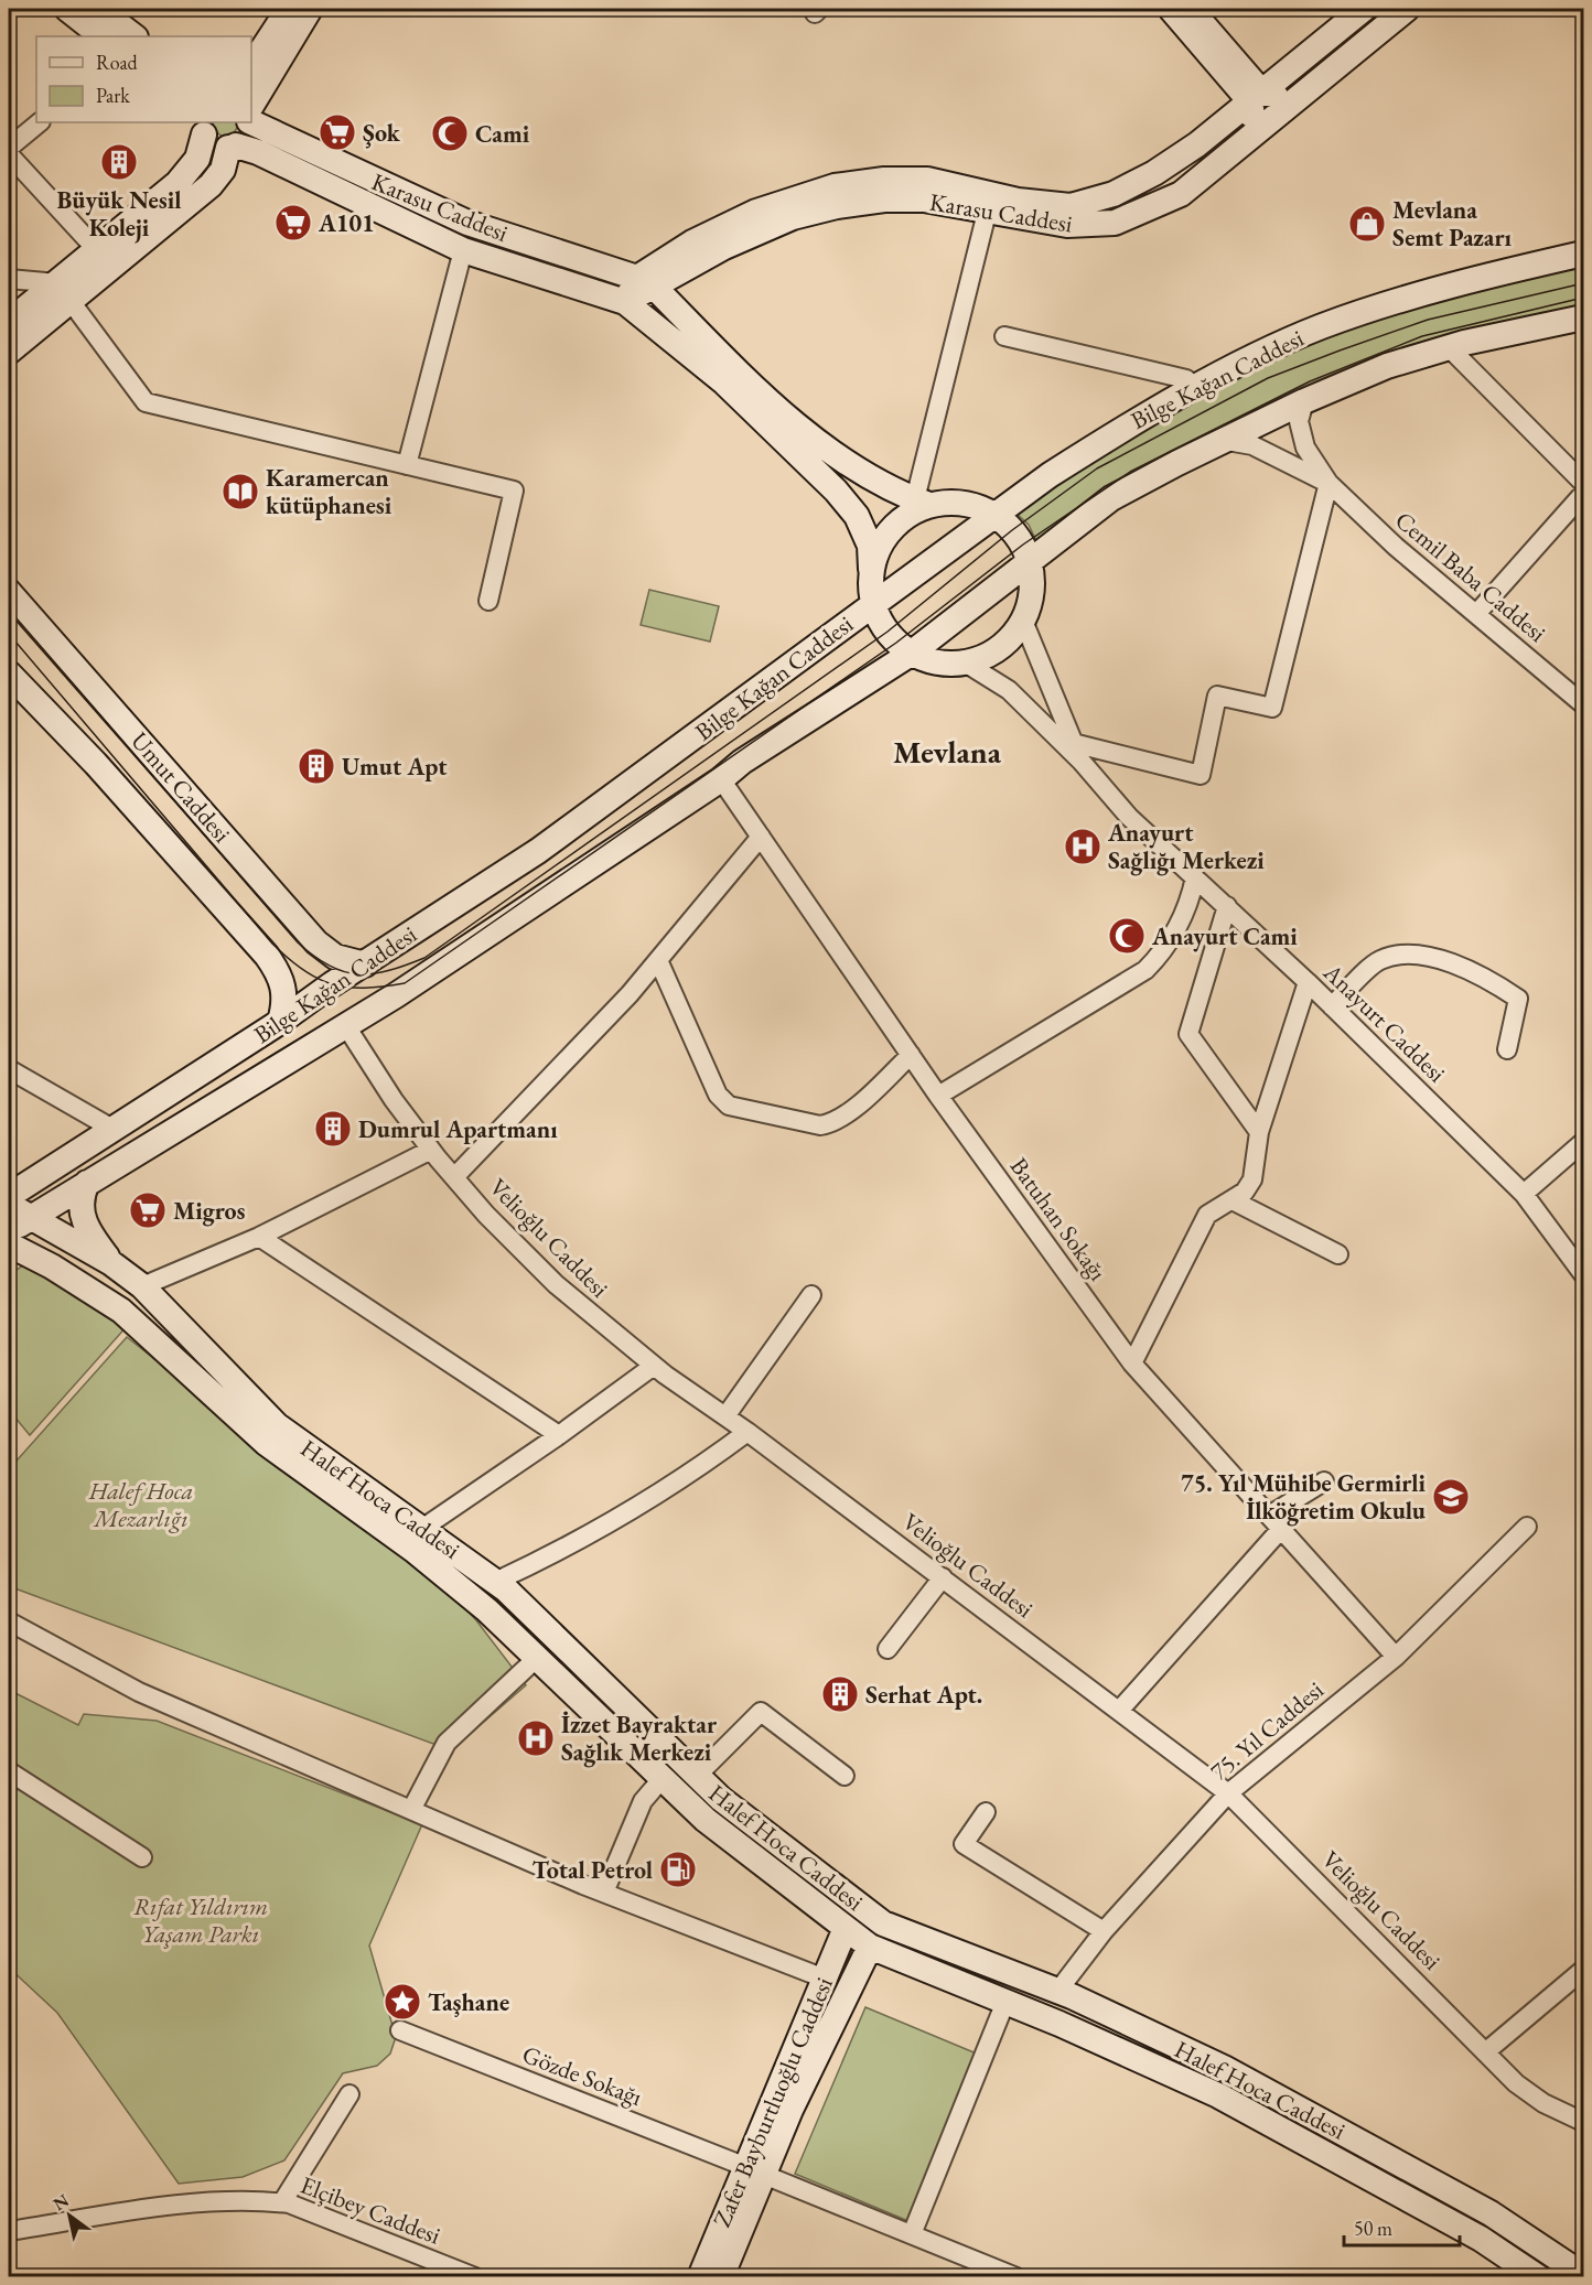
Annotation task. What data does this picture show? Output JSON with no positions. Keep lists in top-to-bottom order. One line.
{"streets":{"street":["Karasu Caddesi","Bilge Kağan Caddesi","Cemil Baba Caddesi","Umut Caddesi","Anayurt Caddesi","Batuhan Sokağı","Velioğlu Caddesi","Halef Hoca Caddesi","75. Yıl Caddesi","Gözde Sokağı","Zafer Bayburtluoğlu Caddesi","Elçibey Caddesi"]},"crossings":[["Bilge Kağan Caddesi","Cemil Baba Caddesi"],["Bilge Kağan Caddesi","Umut Caddesi"],["Bilge Kağan Caddesi","Batuhan Sokağı"],["Bilge Kağan Caddesi","Velioğlu Caddesi"],["Bilge Kağan Caddesi","Halef Hoca Caddesi"],["Batuhan Sokağı","75. Yıl Caddesi"],["Velioğlu Caddesi","75. Yıl Caddesi"],["Halef Hoca Caddesi","75. Yıl Caddesi"],["Halef Hoca Caddesi","Zafer Bayburtluoğlu Caddesi"],["Gözde Sokağı","Zafer Bayburtluoğlu Caddesi"]],"districts":["Mevlana"],"parks":["Halef Hoca Mezarlığı","Rıfat Yıldırım Yaşam Parkı"],"places":{"supermarket":["Şok","A101","Migros"],"mosque":["Cami","Anayurt Cami"],"building":["Büyük Nesil Koleji","Umut Apt","Dumrul Apartmanı","Serhat Apt."],"shop":["Mevlana Semt Pazarı"],"library":["Karamercan kütüphanesi"],"hospital":["Anayurt Sağlığı Merkezi","İzzet Bayraktar Sağlık Merkezi"],"school or university":["75. Yıl Mühibe Germirli İlköğretim Okulu"],"fuel station":["Total Petrol"],"place":["Taşhane"]},"legend":["Road","Park"],"scale_bar":"50 m","north":"top left"}
